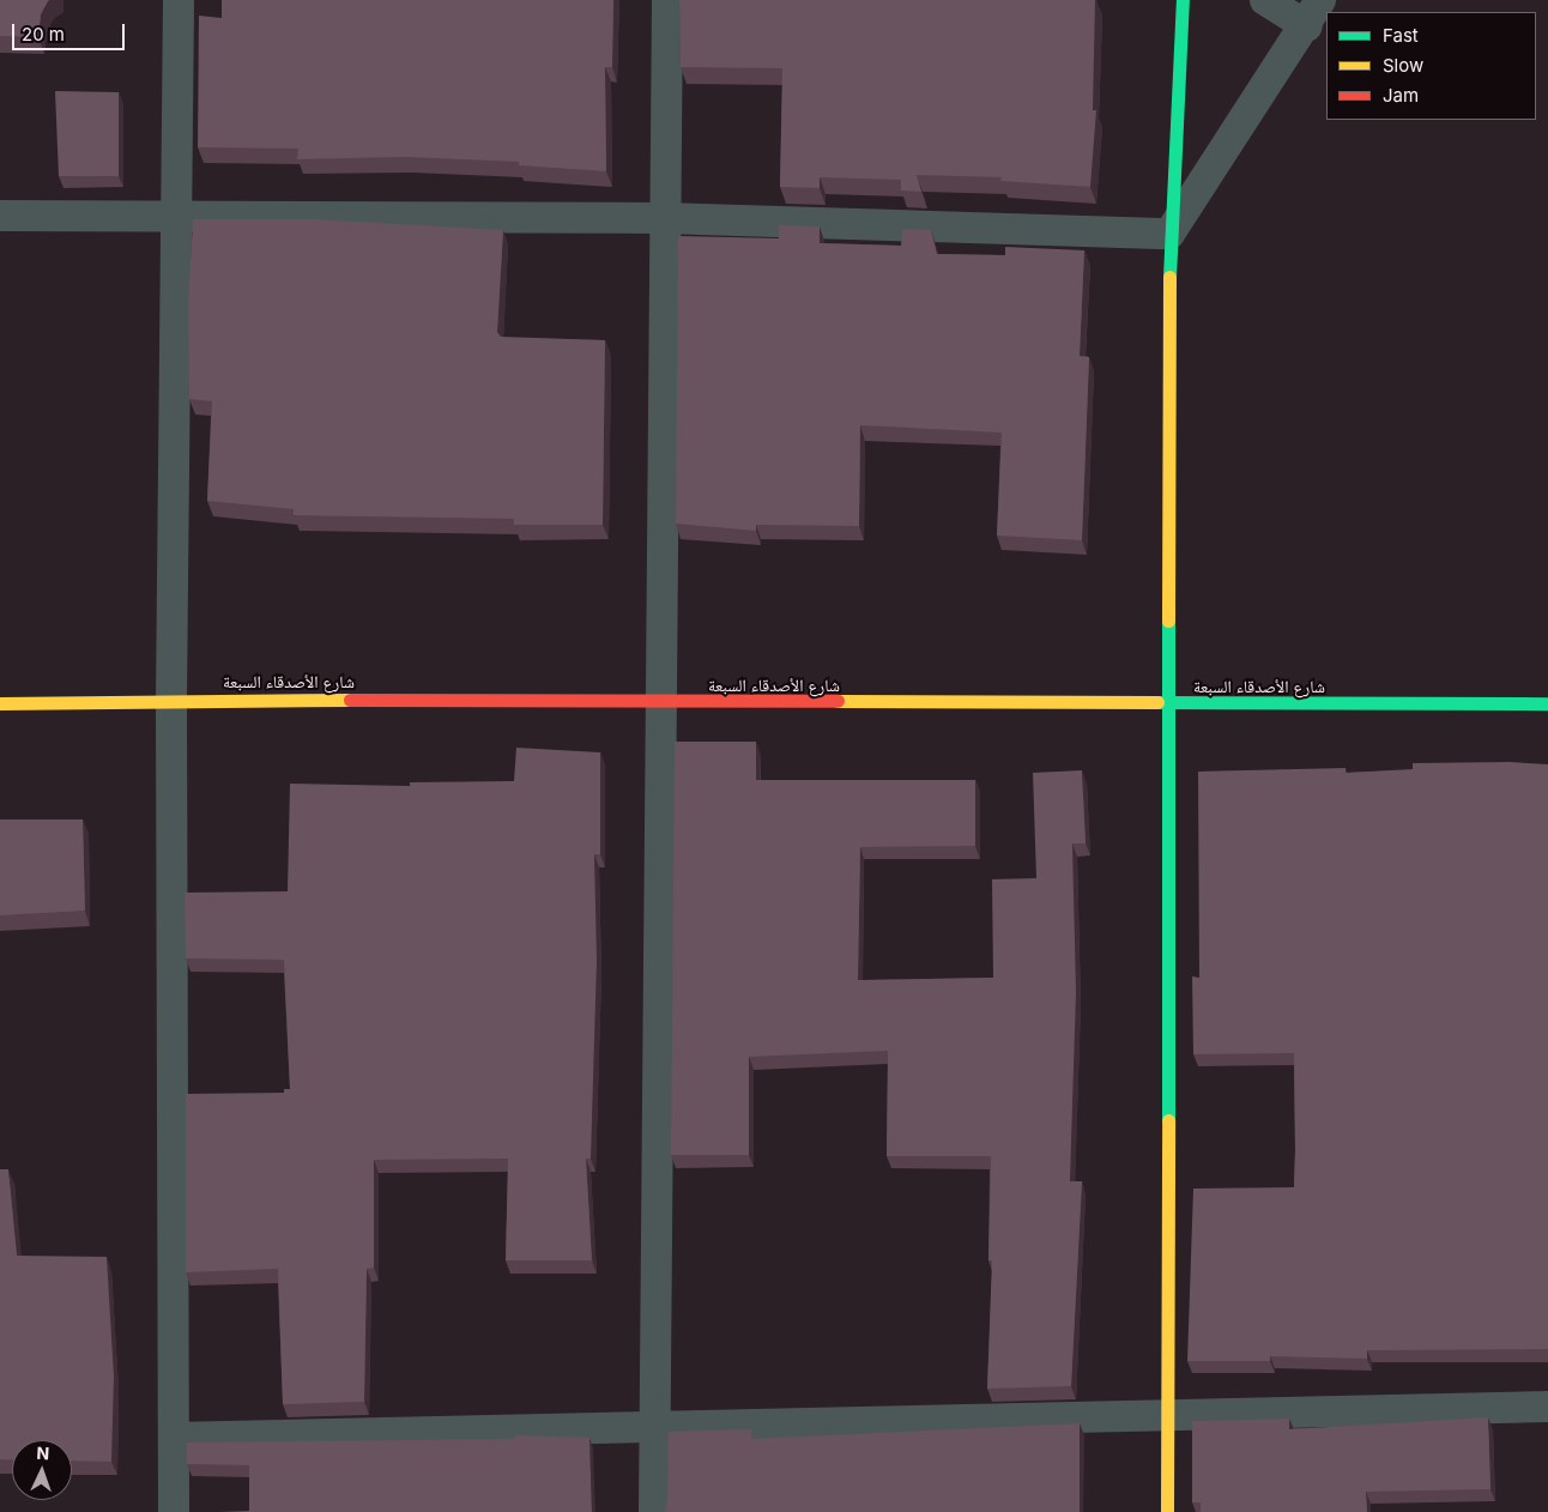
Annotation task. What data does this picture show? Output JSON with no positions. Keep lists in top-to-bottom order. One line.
{"streets":{"street":["شارع الأصدقاء السبعة"]},"legend":["Fast","Slow","Jam"],"scale_bar":"20 m","north":"top"}
